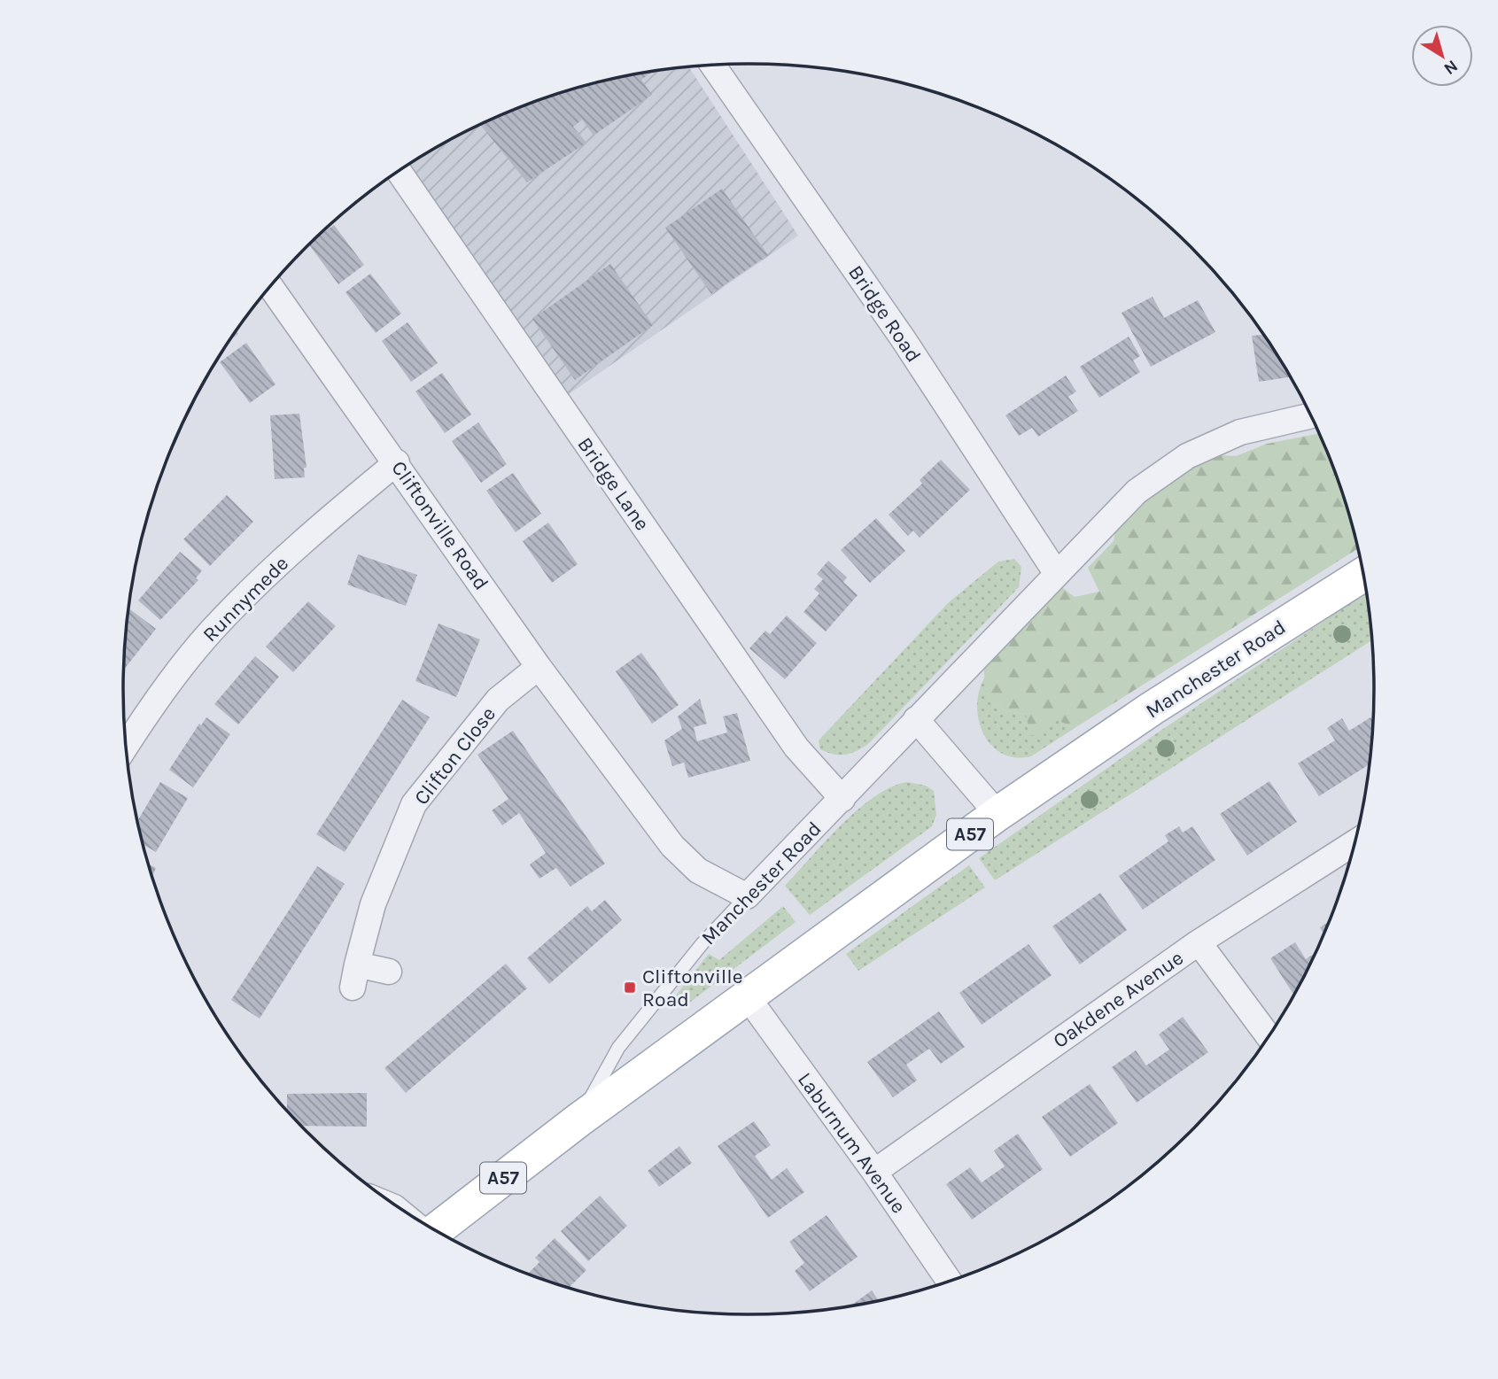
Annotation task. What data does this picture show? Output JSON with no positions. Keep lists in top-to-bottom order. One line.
{"streets":{"main road":["Manchester Road","A57"],"street":["Bridge Road","Bridge Lane","Cliftonville Road","Runnymede","Clifton Close","Oakdene Avenue","Laburnum Avenue"]},"crossings":[["Bridge Road","Manchester Road"],["Bridge Lane","Manchester Road"],["Cliftonville Road","Runnymede"],["Cliftonville Road","Manchester Road"],["Cliftonville Road","Clifton Close"],["Manchester Road","Laburnum Avenue"],["Oakdene Avenue","Laburnum Avenue"]],"places":{"transit":["Cliftonville Road"]},"north":"bottom right"}
